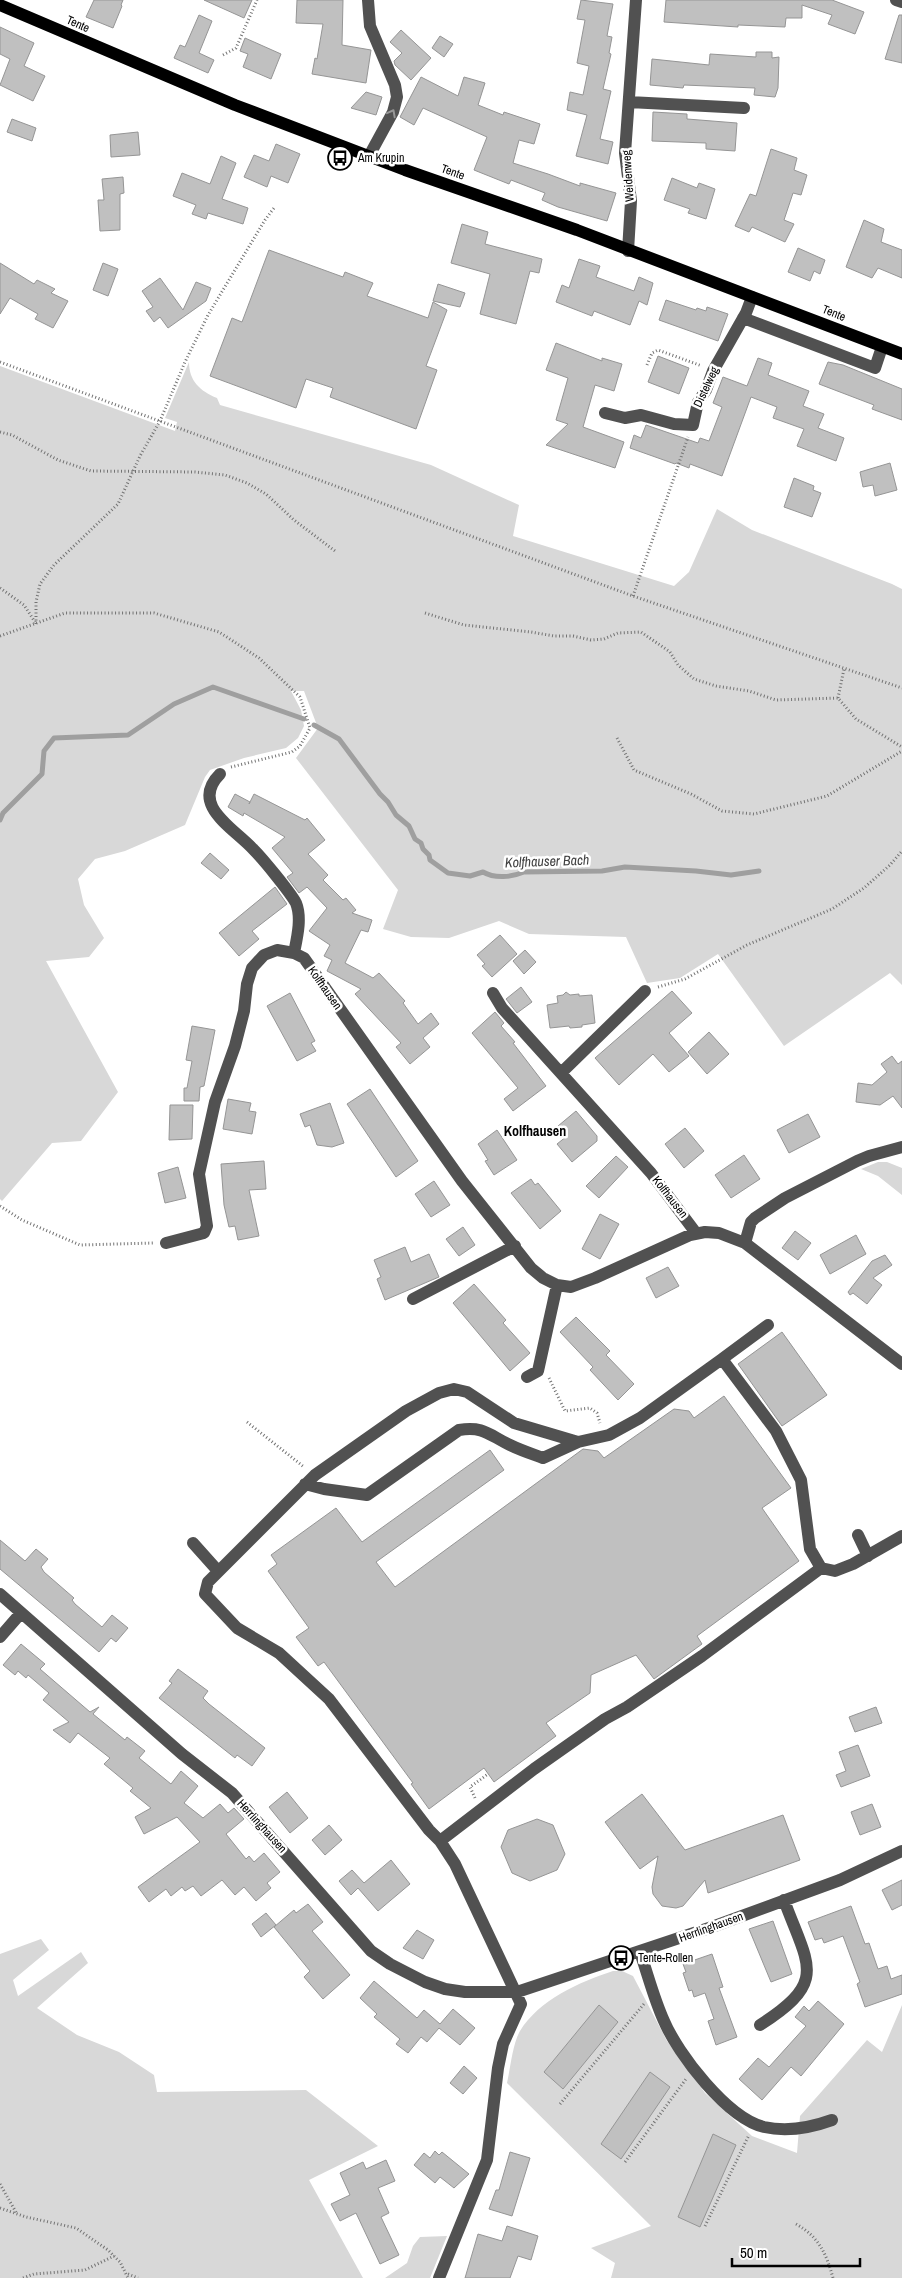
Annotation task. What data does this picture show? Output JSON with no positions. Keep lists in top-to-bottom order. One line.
{"streets":{"main road":["Tente"],"street":["Weidenweg","Distelweg","Kolfhausen","Herrlinghausen"]},"crossings":[["Tente","Weidenweg"],["Tente","Distelweg"]],"districts":["Kolfhausen"],"water":["Kolfhauser Bach"],"places":{"bus stop":["Am Krupin","Tente-Rollen"]},"scale_bar":"50 m"}
